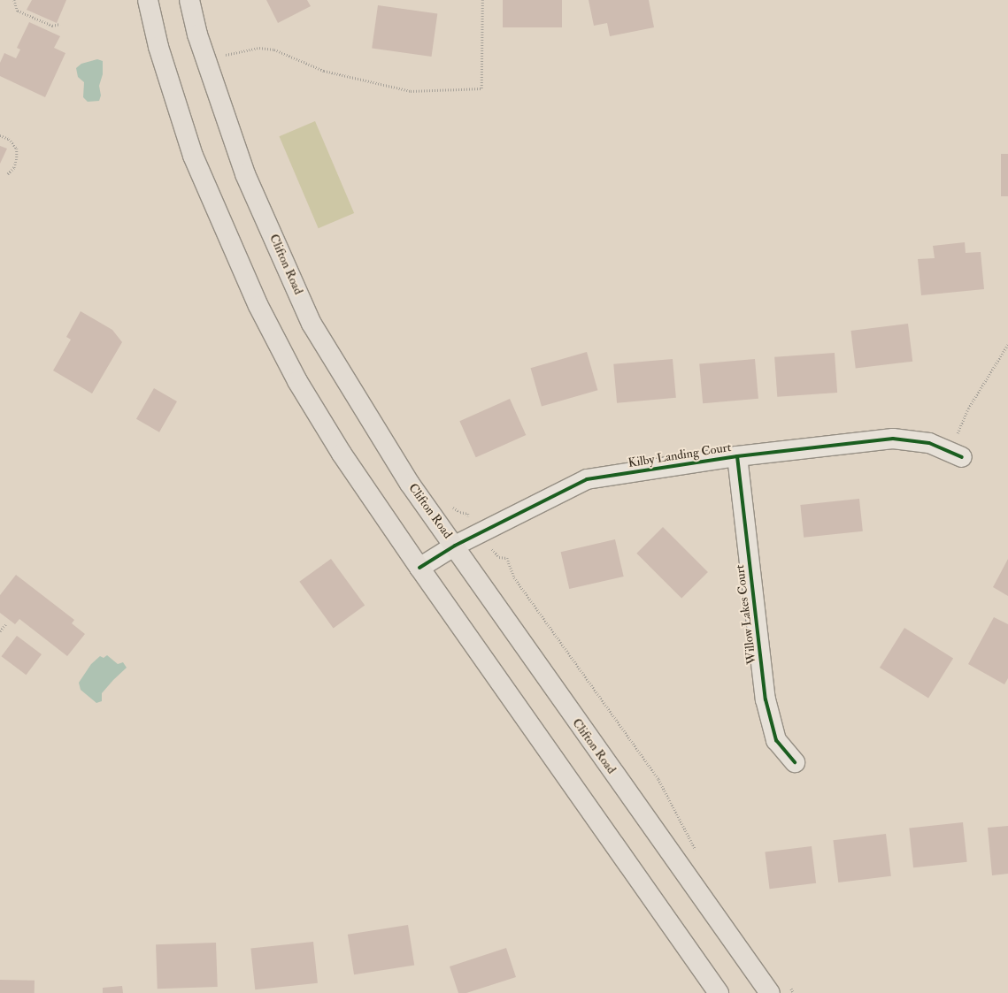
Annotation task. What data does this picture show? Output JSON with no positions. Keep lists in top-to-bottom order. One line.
{"streets":{"main road":["Clifton Road"],"street":["Kilby Landing Court","Willow Lakes Court"]},"crossings":[["Clifton Road","Kilby Landing Court"],["Kilby Landing Court","Willow Lakes Court"]]}
